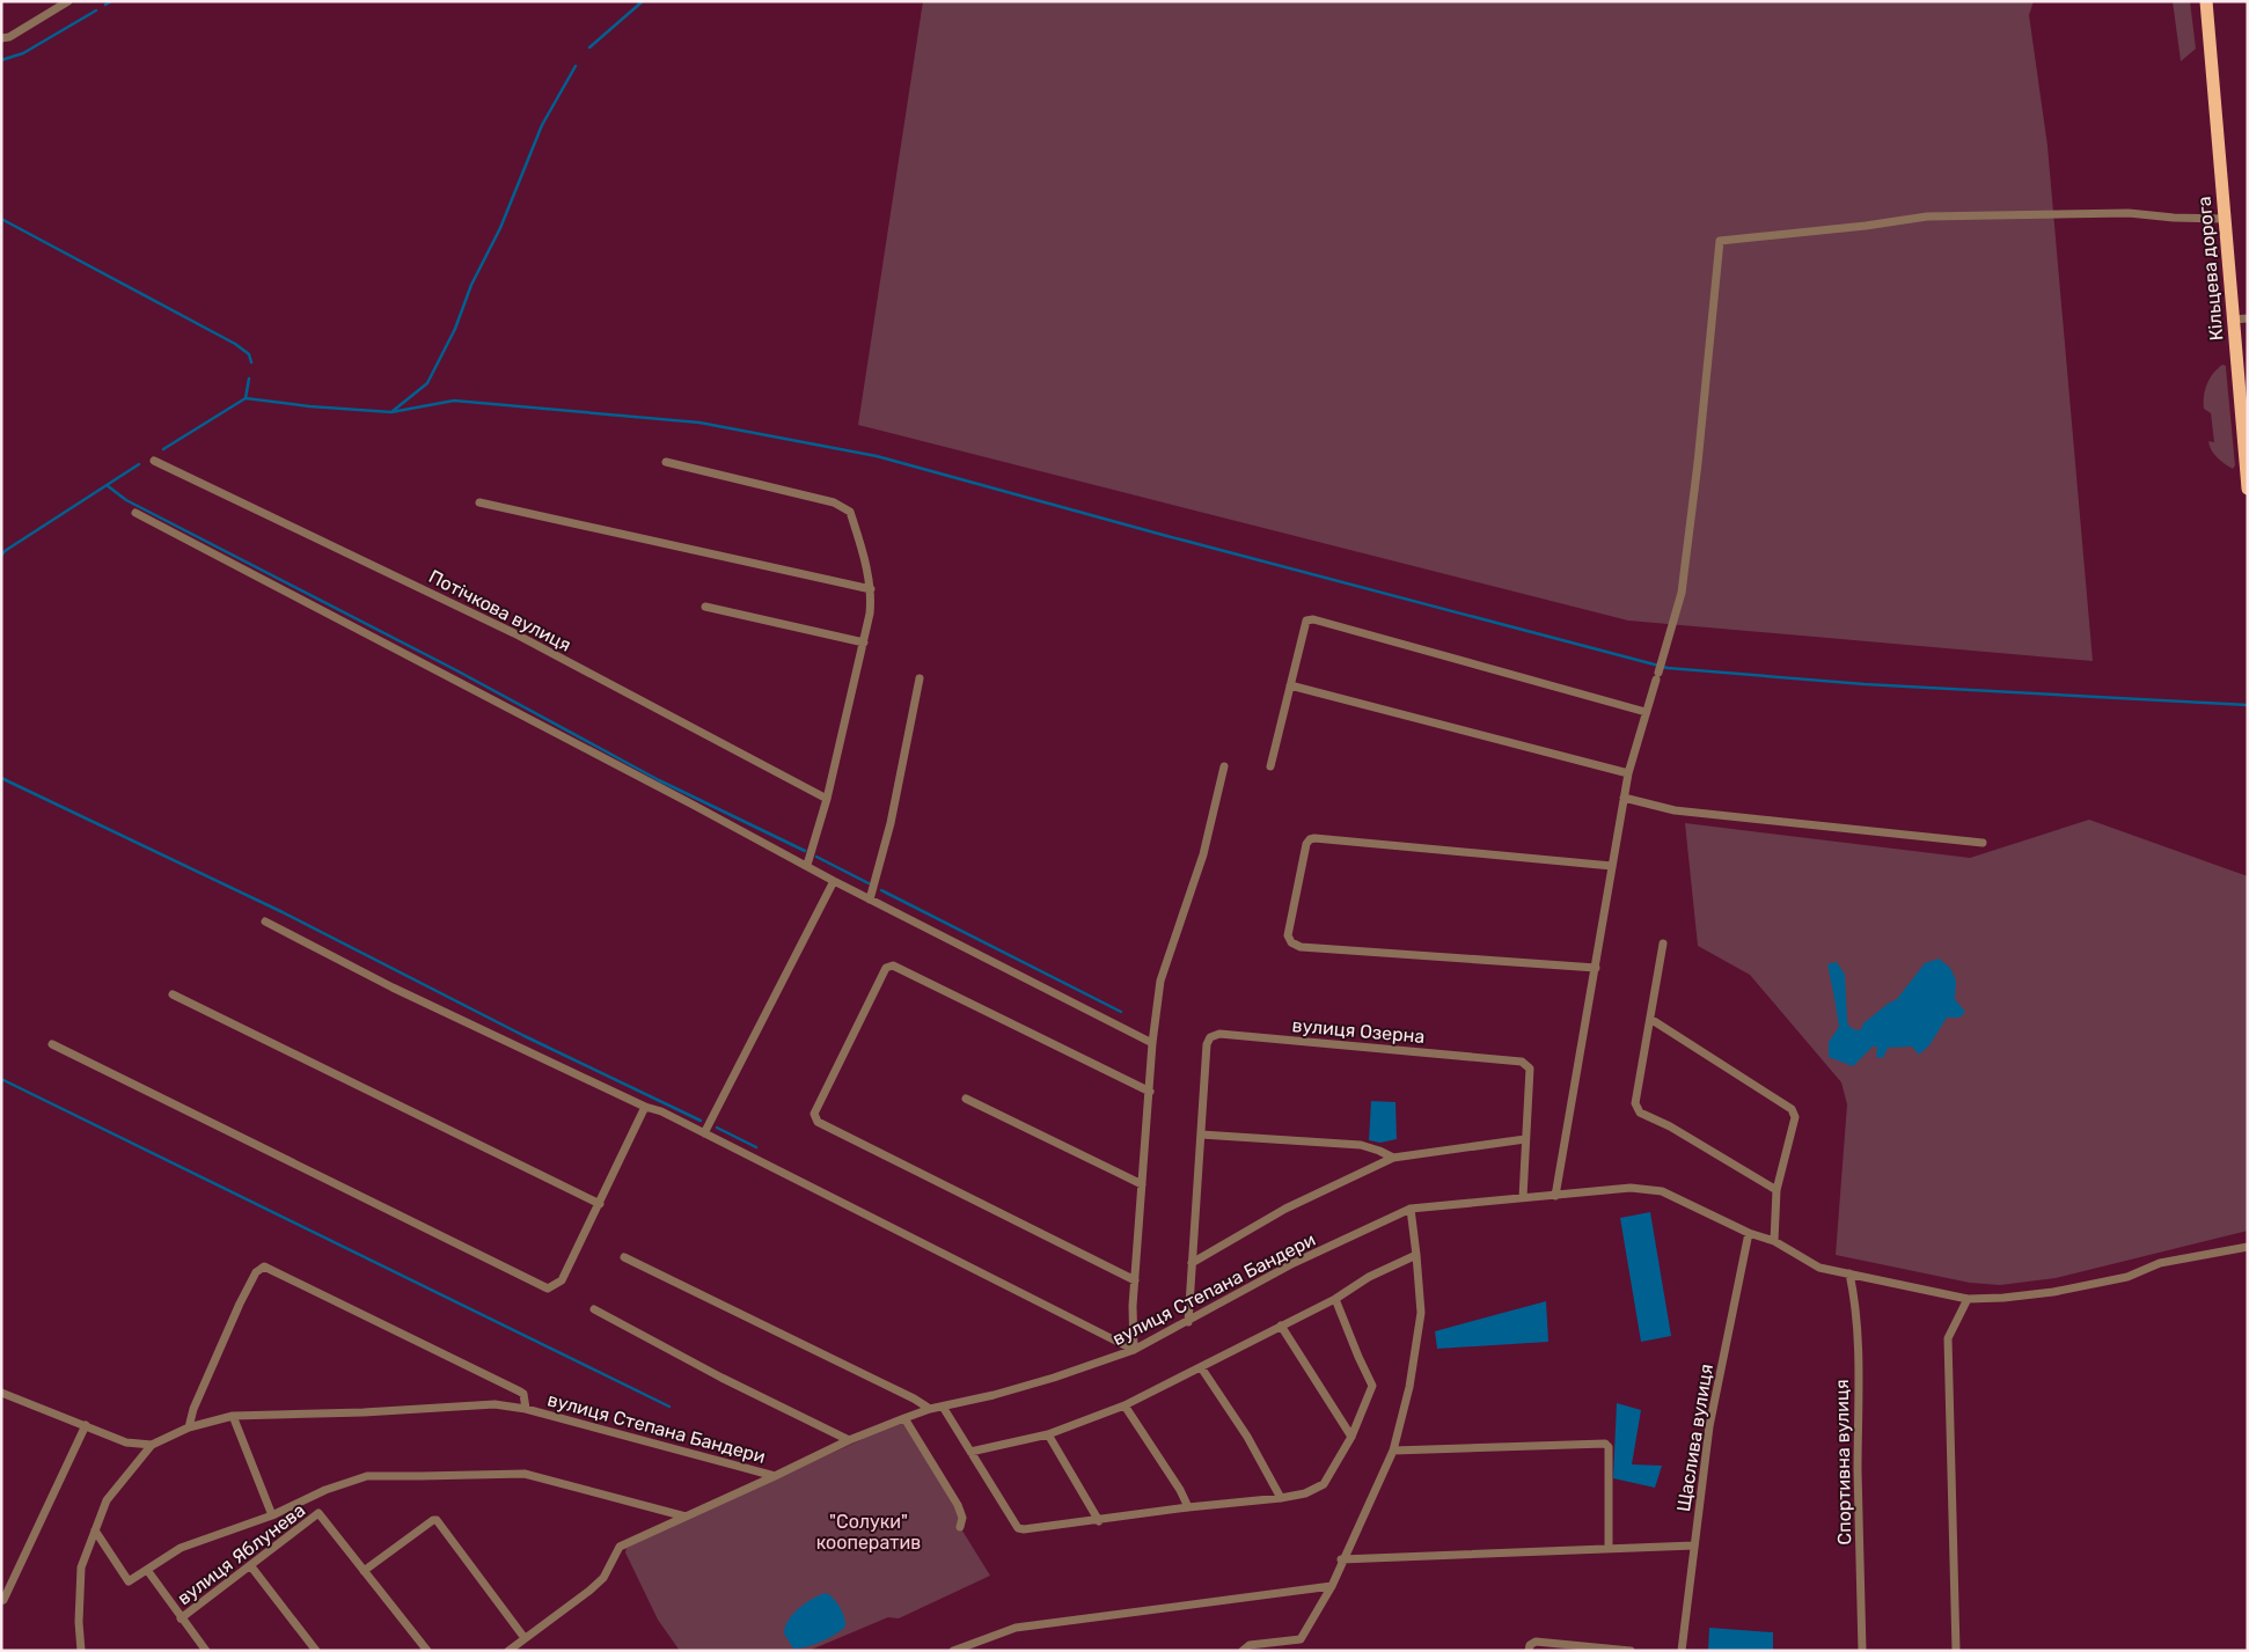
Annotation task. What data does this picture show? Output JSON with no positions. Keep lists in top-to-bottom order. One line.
{"streets":{"highway":["Кільцева дорога"],"street":["Потічкова вулиця","вулиця Озерна","вулиця Степана Бандери","Щаслива вулиця","Спортивна вулиця","вулиця Яблунева"]},"crossings":[["вулиця Озерна","вулиця Степана Бандери"],["вулиця Степана Бандери","Щаслива вулиця"],["вулиця Степана Бандери","Спортивна вулиця"]],"parks":["\"Солуки\" кооператив"]}
